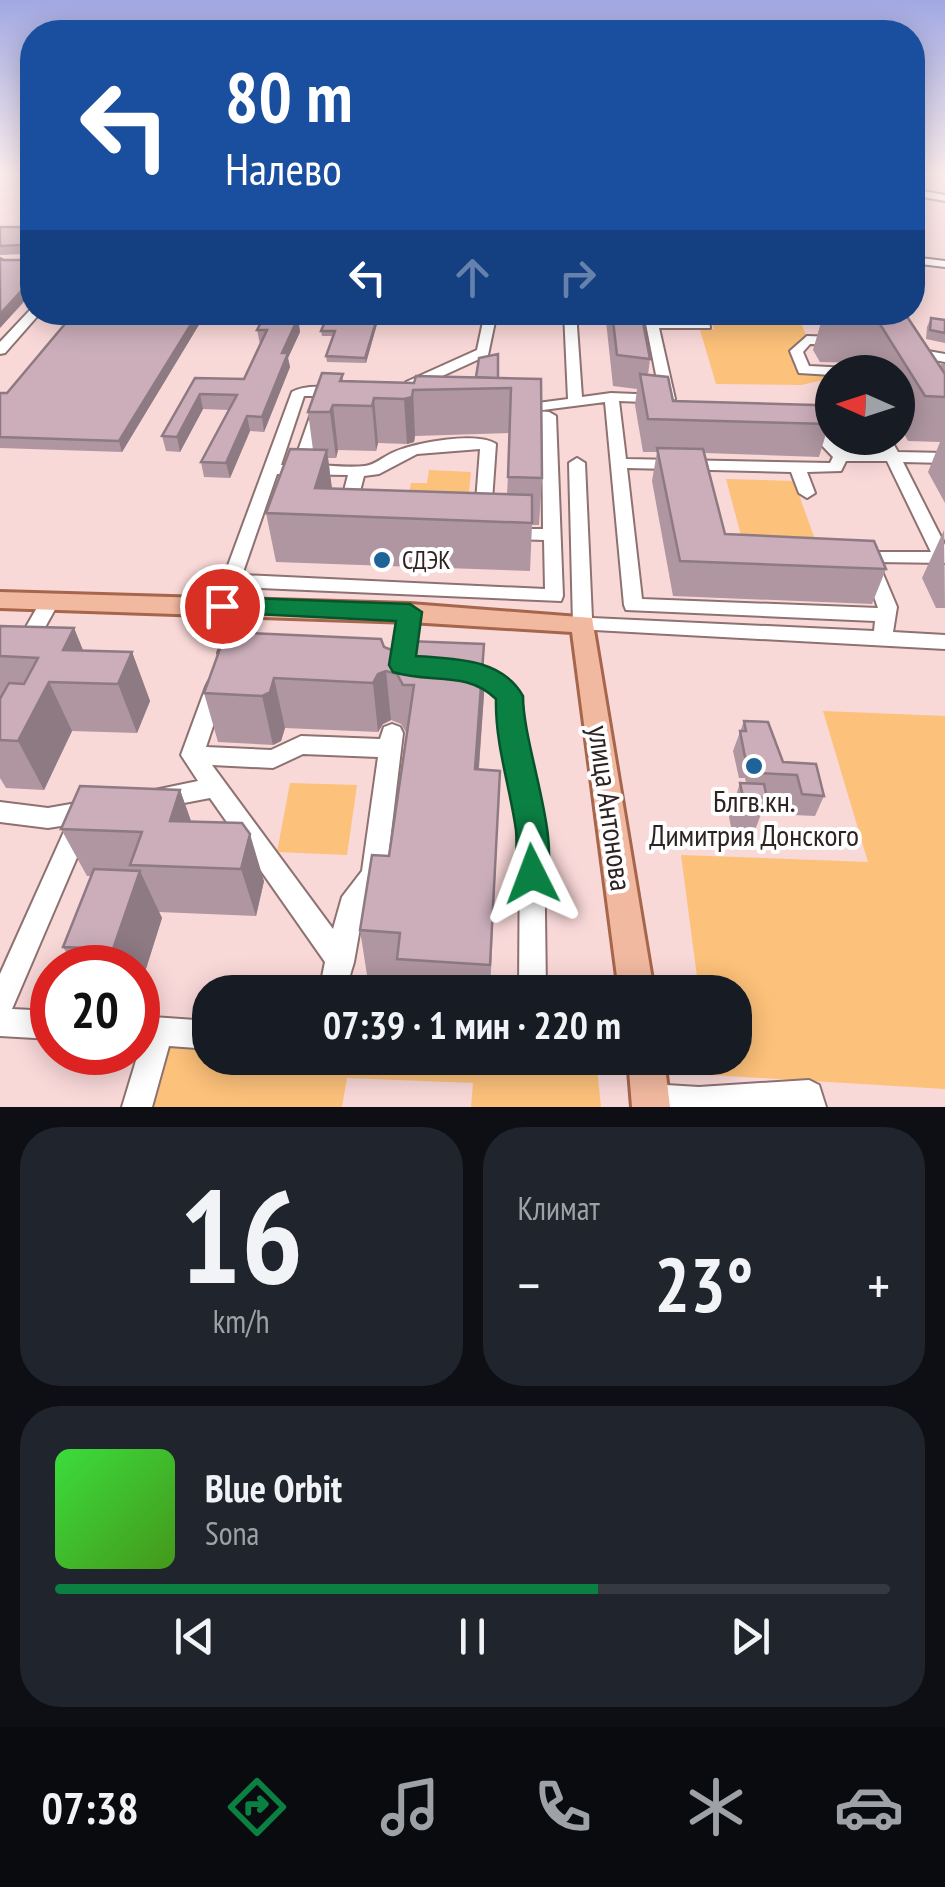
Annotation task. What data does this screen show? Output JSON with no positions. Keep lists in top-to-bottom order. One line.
{"streets":{"main road":["улица Антонова"]},"places":["СДЭК","Блгв.кн. Димитрия Донского"],"north":"left","page":{"turn":["80 m","Налево"],"limit":"20","trip":"07:39 · 1 мин · 220 m","tile":[["16","km/h"],"Климат"],"heat":["−","23°","+"],"song":["Blue Orbit","Sona"],"tabs":"07:38"}}
